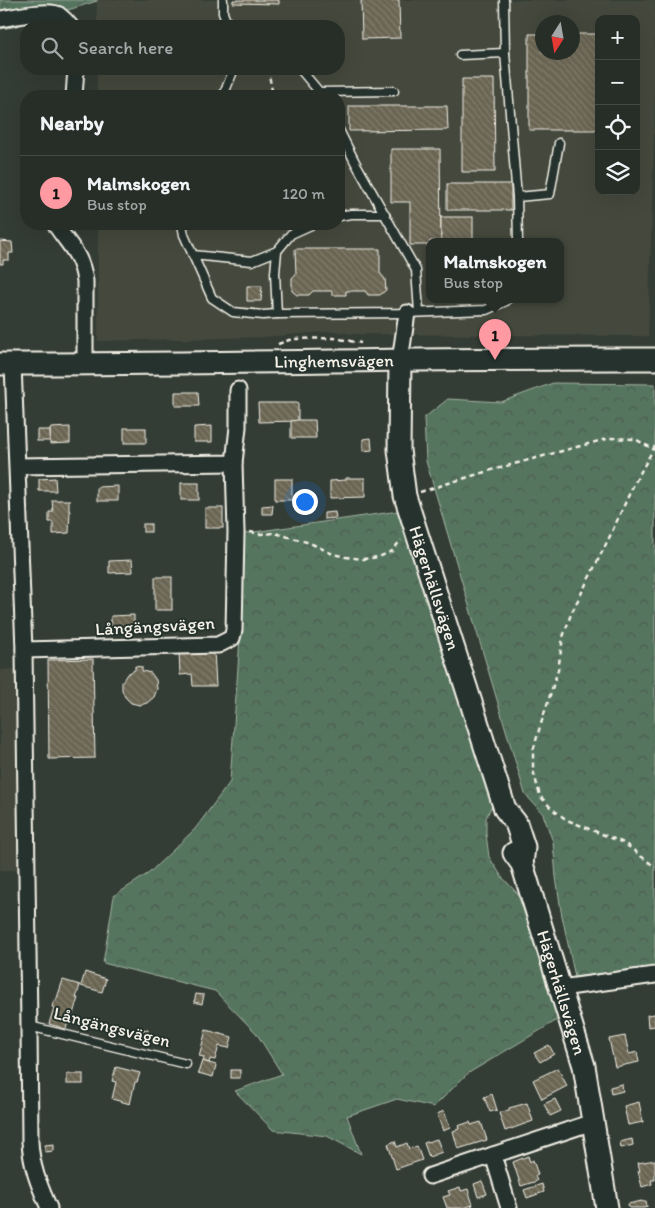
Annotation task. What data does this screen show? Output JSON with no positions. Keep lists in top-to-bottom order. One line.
{"streets":{"street":["Linghemsvägen","Hägerhällsvägen","Långängsvägen"]},"crossings":[["Linghemsvägen","Hägerhällsvägen"],["Linghemsvägen","Långängsvägen"]],"north":"bottom","page":{"map_buttons":["+","−"],"search":"Search here","heading":"Nearby","list":[{"mark":"1","name":"Malmskogen","note":"Bus stop","value":"120 m"}],"popup":["Malmskogen","Bus stop"],"pins":"1"}}
